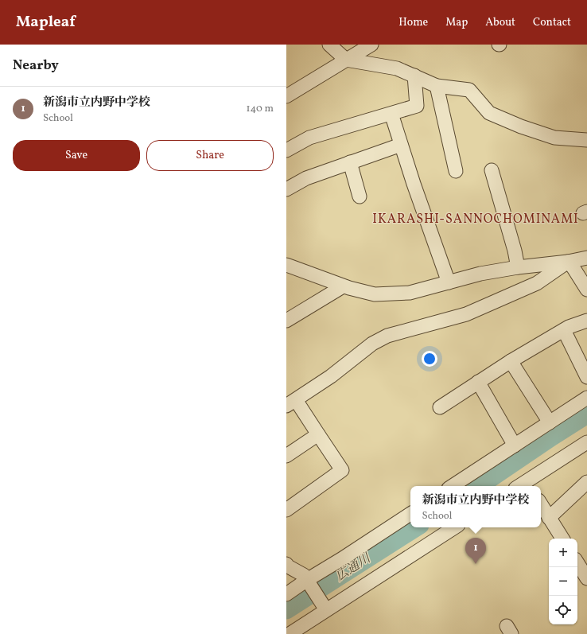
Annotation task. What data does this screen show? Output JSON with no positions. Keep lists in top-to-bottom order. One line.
{"districts":["IKARASHI-SANNOCHOMINAMI"],"water":["広通川"],"page":{"header":"Mapleaf","nav":["Home","Map","About","Contact"],"heading":"Nearby","list":[{"mark":"1","name":"新潟市立内野中学校","note":"School","value":"140 m"}],"buttons":["Save","Share"],"popup":["新潟市立内野中学校","School"],"pins":"1","map_buttons":["+","−"]}}
